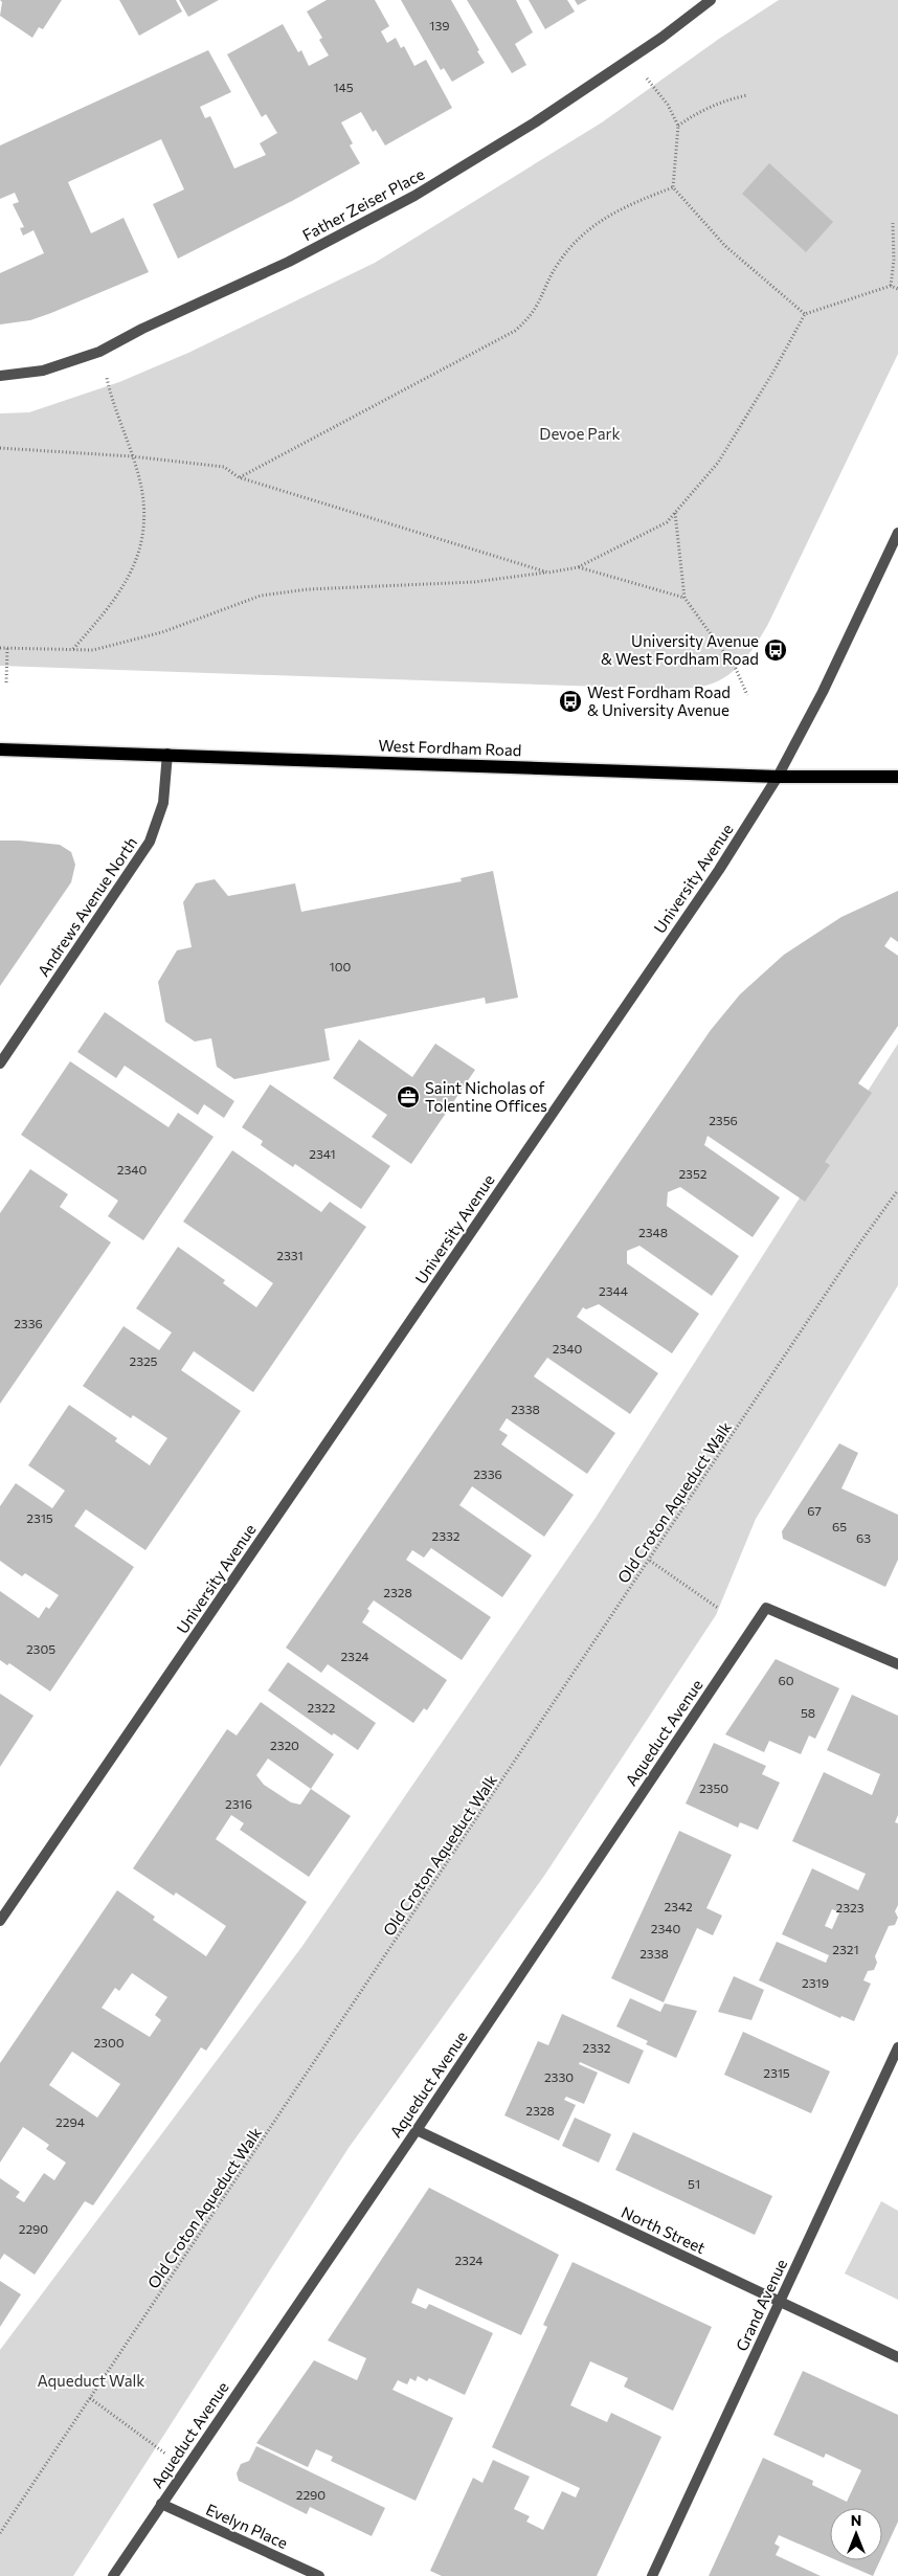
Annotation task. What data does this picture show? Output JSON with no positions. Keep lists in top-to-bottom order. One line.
{"streets":{"main road":["West Fordham Road"],"street":["Father Zeiser Place","University Avenue","Andrews Avenue North","Aqueduct Avenue","North Street","Grand Avenue","Evelyn Place"],"path":["Old Croton Aqueduct Walk"]},"crossings":[["West Fordham Road","University Avenue"],["West Fordham Road","Andrews Avenue North"],["Aqueduct Avenue","North Street"],["Aqueduct Avenue","Evelyn Place"],["North Street","Grand Avenue"]],"parks":["Devoe Park","Aqueduct Walk"],"places":{"bus stop":["University Avenue & West Fordham Road","West Fordham Road & University Avenue"],"office":["Saint Nicholas of Tolentine Offices"]},"house_numbers":["139","145","100","2356","2341","2340","2352","2348","2331","2344","2336","2340","2325","2338","2336","67","2315","65","2332","63","2328","2305","2324","60","2322","58","2320","2350","2316","2342","2323","2340","2321","2338","2319","2300","2332","2315","2330","2328","2294","51","2290","2324","2290"],"north":"top"}
